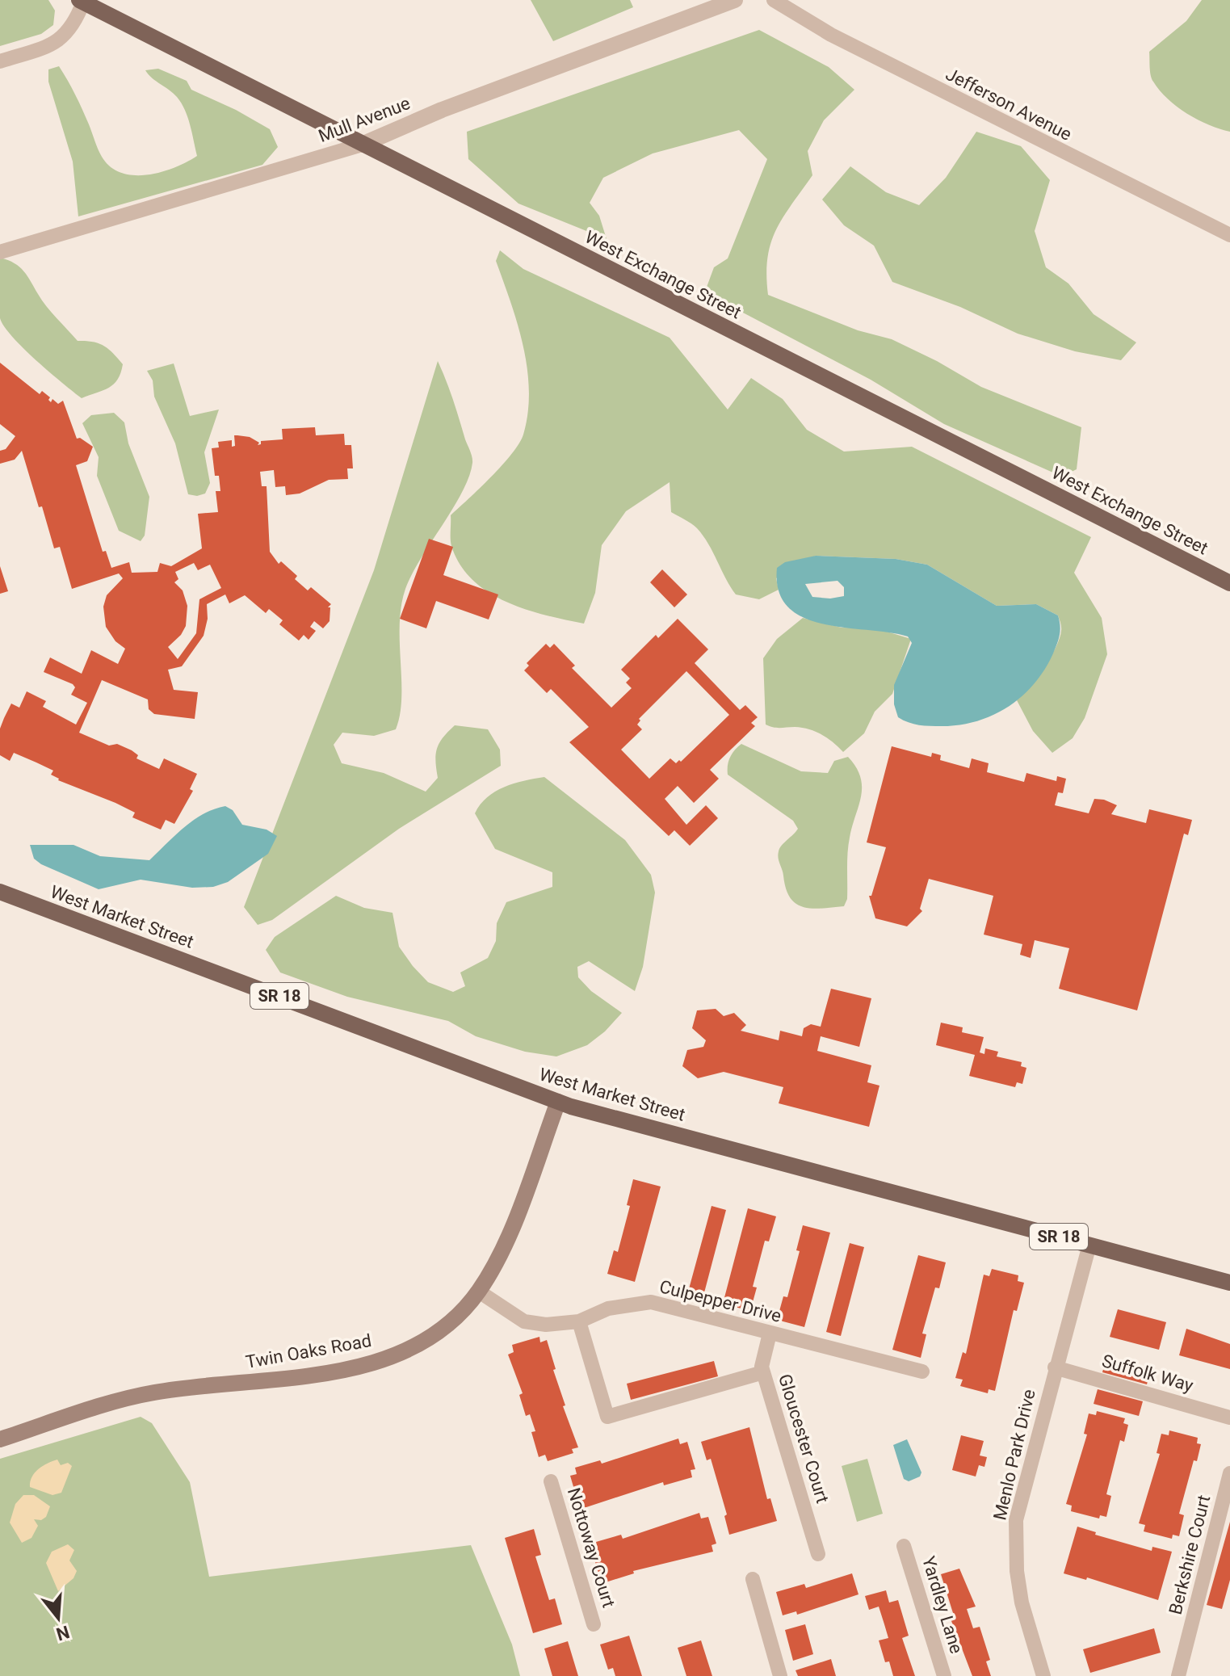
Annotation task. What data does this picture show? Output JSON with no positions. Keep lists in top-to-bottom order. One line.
{"streets":{"main road":["West Exchange Street","West Market Street","SR 18","Twin Oaks Road"],"street":["Jefferson Avenue","Mull Avenue","Culpepper Drive","Suffolk Way","Gloucester Court","Menlo Park Drive","Nottoway Court","Berkshire Court","Yardley Lane"]},"crossings":[["Mull Avenue","West Exchange Street"],["West Market Street","Twin Oaks Road"],["West Market Street","Menlo Park Drive"],["Culpepper Drive","Twin Oaks Road"],["Culpepper Drive","Gloucester Court"],["Suffolk Way","Menlo Park Drive"]],"north":"bottom"}
